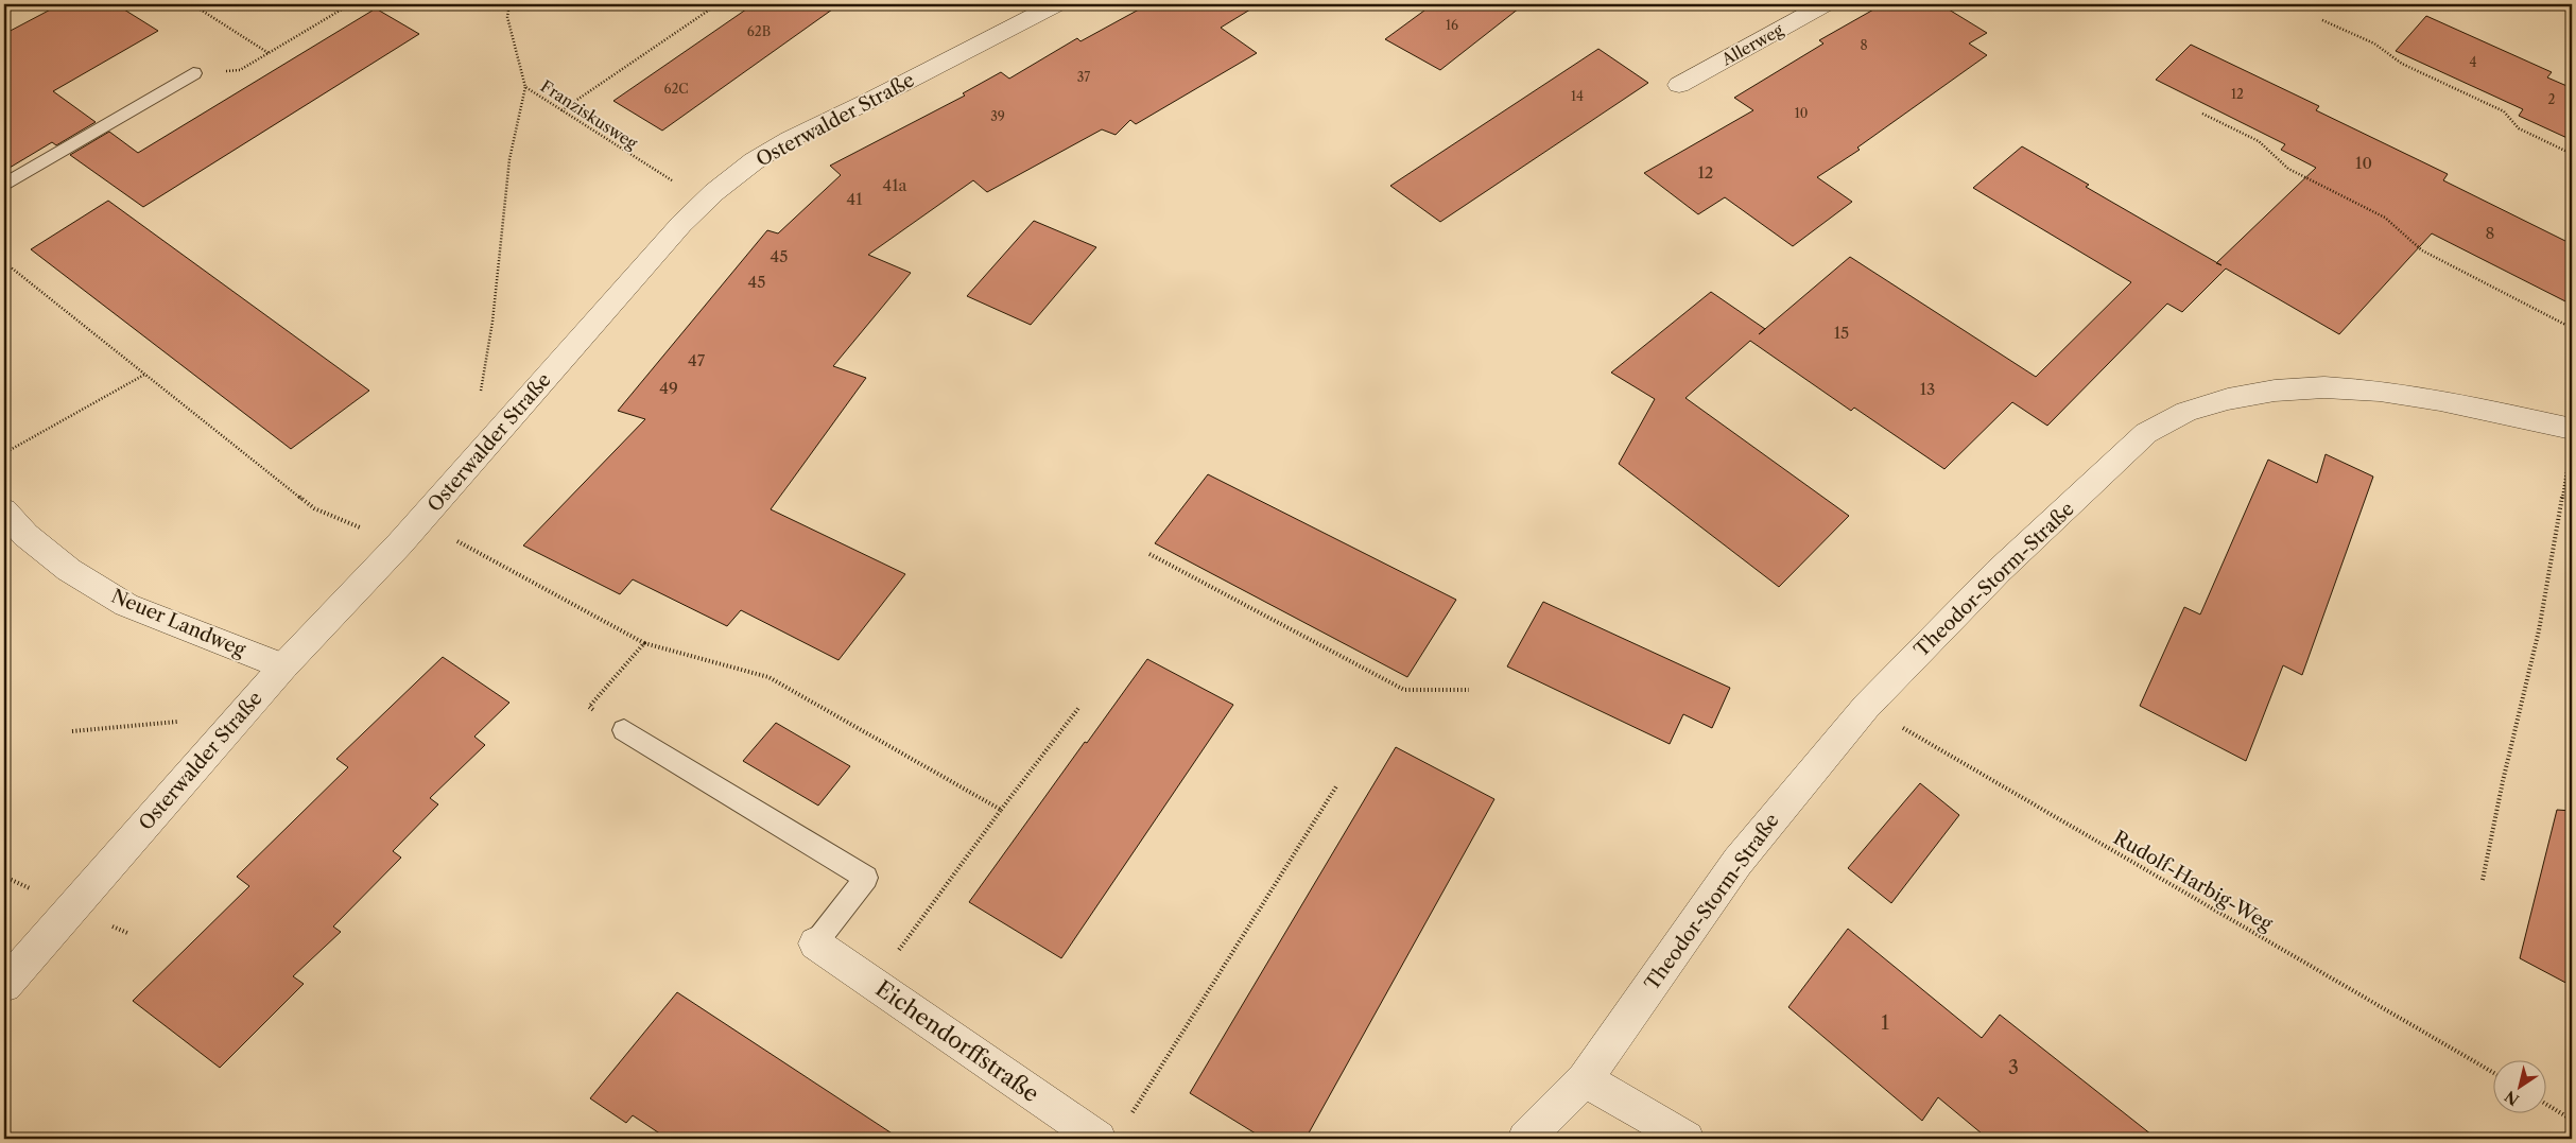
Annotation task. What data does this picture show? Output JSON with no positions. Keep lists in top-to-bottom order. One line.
{"streets":{"street":["Allerweg","Osterwalder Straße","Theodor-Storm-Straße","Neuer Landweg","Eichendorffstraße"],"path":["Franziskusweg","Rudolf-Harbig-Weg"]},"crossings":[["Osterwalder Straße","Neuer Landweg"],["Theodor-Storm-Straße","Rudolf-Harbig-Weg"]],"house_numbers":["16","62B","8","4","37","62C","12","14","2","10","39","10","12","41a","41","8","45","45","15","47","49","13","1","3"],"north":"bottom left"}
